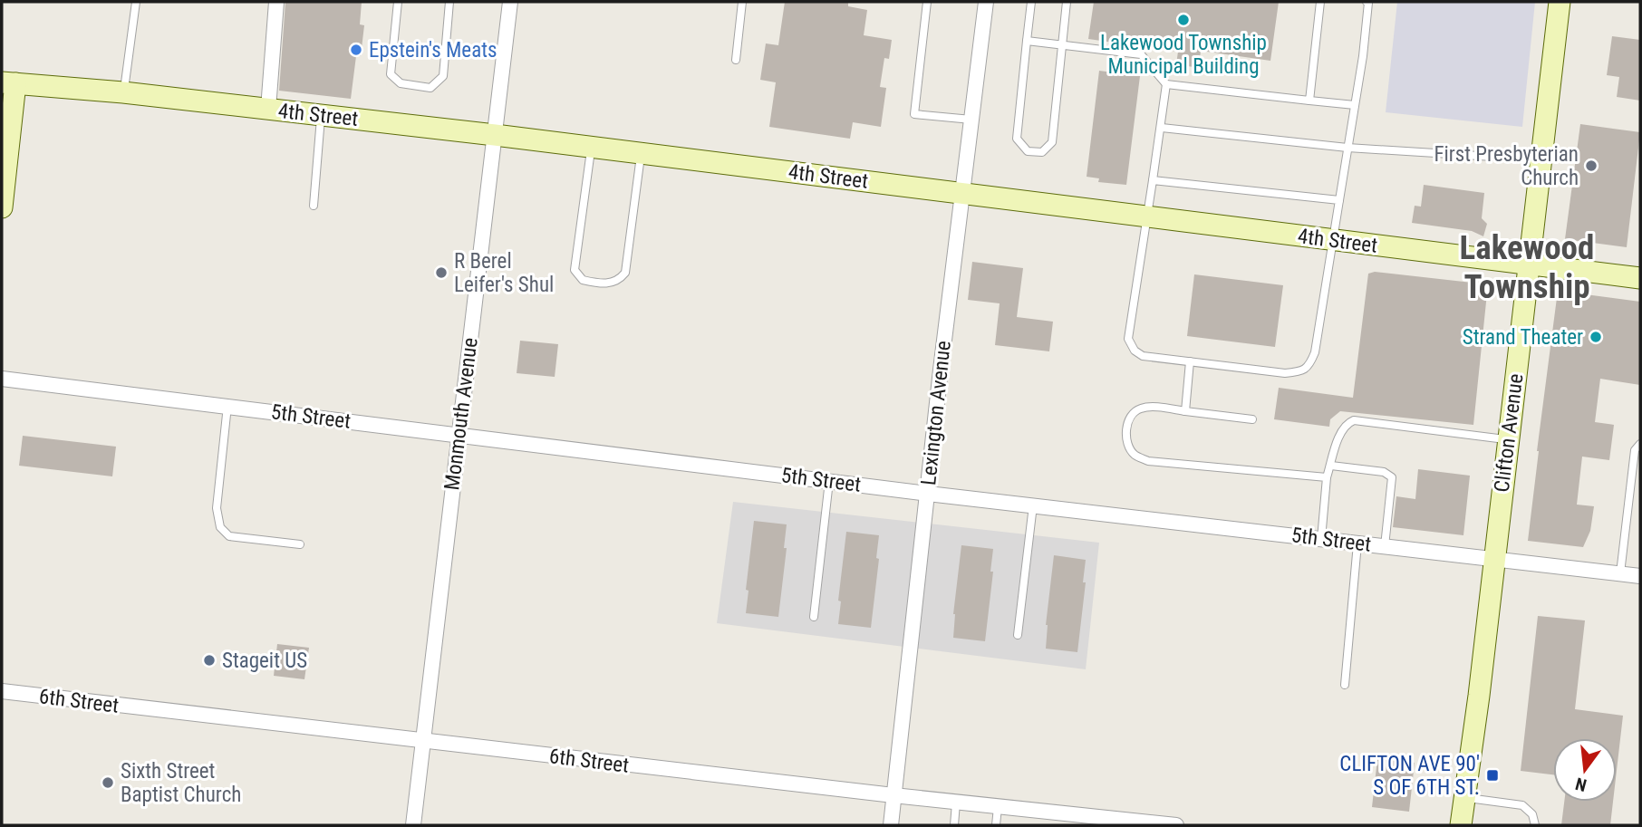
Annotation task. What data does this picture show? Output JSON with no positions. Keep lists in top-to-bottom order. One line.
{"streets":{"street":["4th Street","Lexington Avenue","Monmouth Avenue","5th Street","Clifton Avenue","6th Street"]},"crossings":[["4th Street","Lexington Avenue"],["4th Street","Monmouth Avenue"],["4th Street","Clifton Avenue"],["Lexington Avenue","5th Street"],["Lexington Avenue","6th Street"],["Monmouth Avenue","5th Street"],["Monmouth Avenue","6th Street"],["5th Street","Clifton Avenue"]],"districts":["Lakewood Township"],"places":{"other":["Lakewood Township Municipal Building","Epstein's Meats","First Presbyterian Church","R Berel Leifer's Shul","Strand Theater","Stageit US","Sixth Street Baptist Church"],"transit":["CLIFTON AVE 90' S OF 6TH ST."]},"north":"bottom"}
